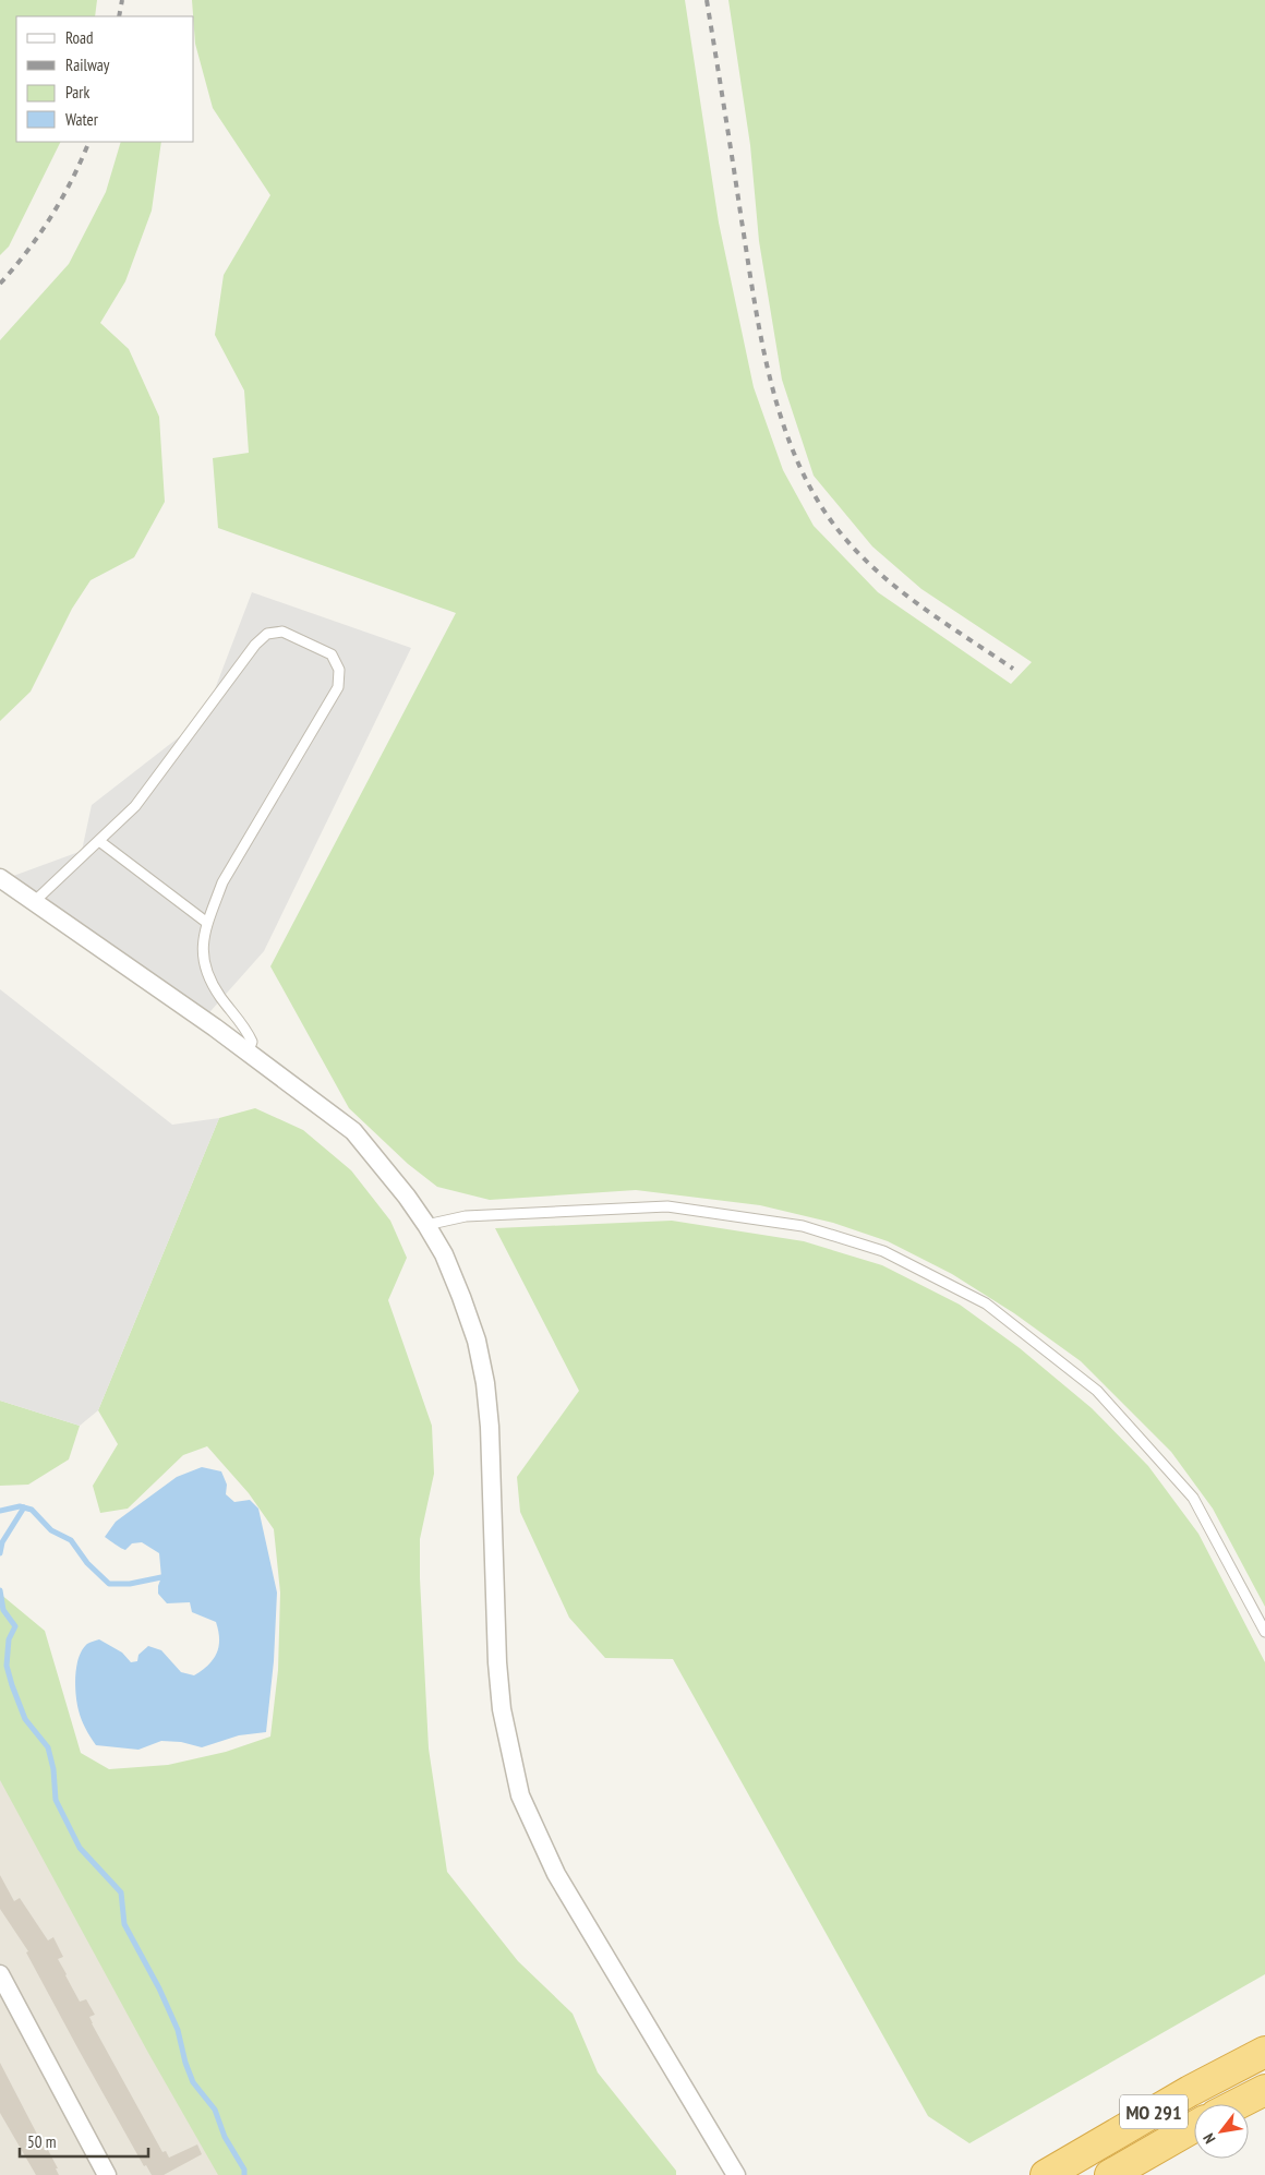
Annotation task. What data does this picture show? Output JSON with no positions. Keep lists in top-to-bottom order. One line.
{"streets":{"highway":["MO 291"]},"legend":["Road","Railway","Park","Water"],"scale_bar":"50 m","north":"bottom left"}
